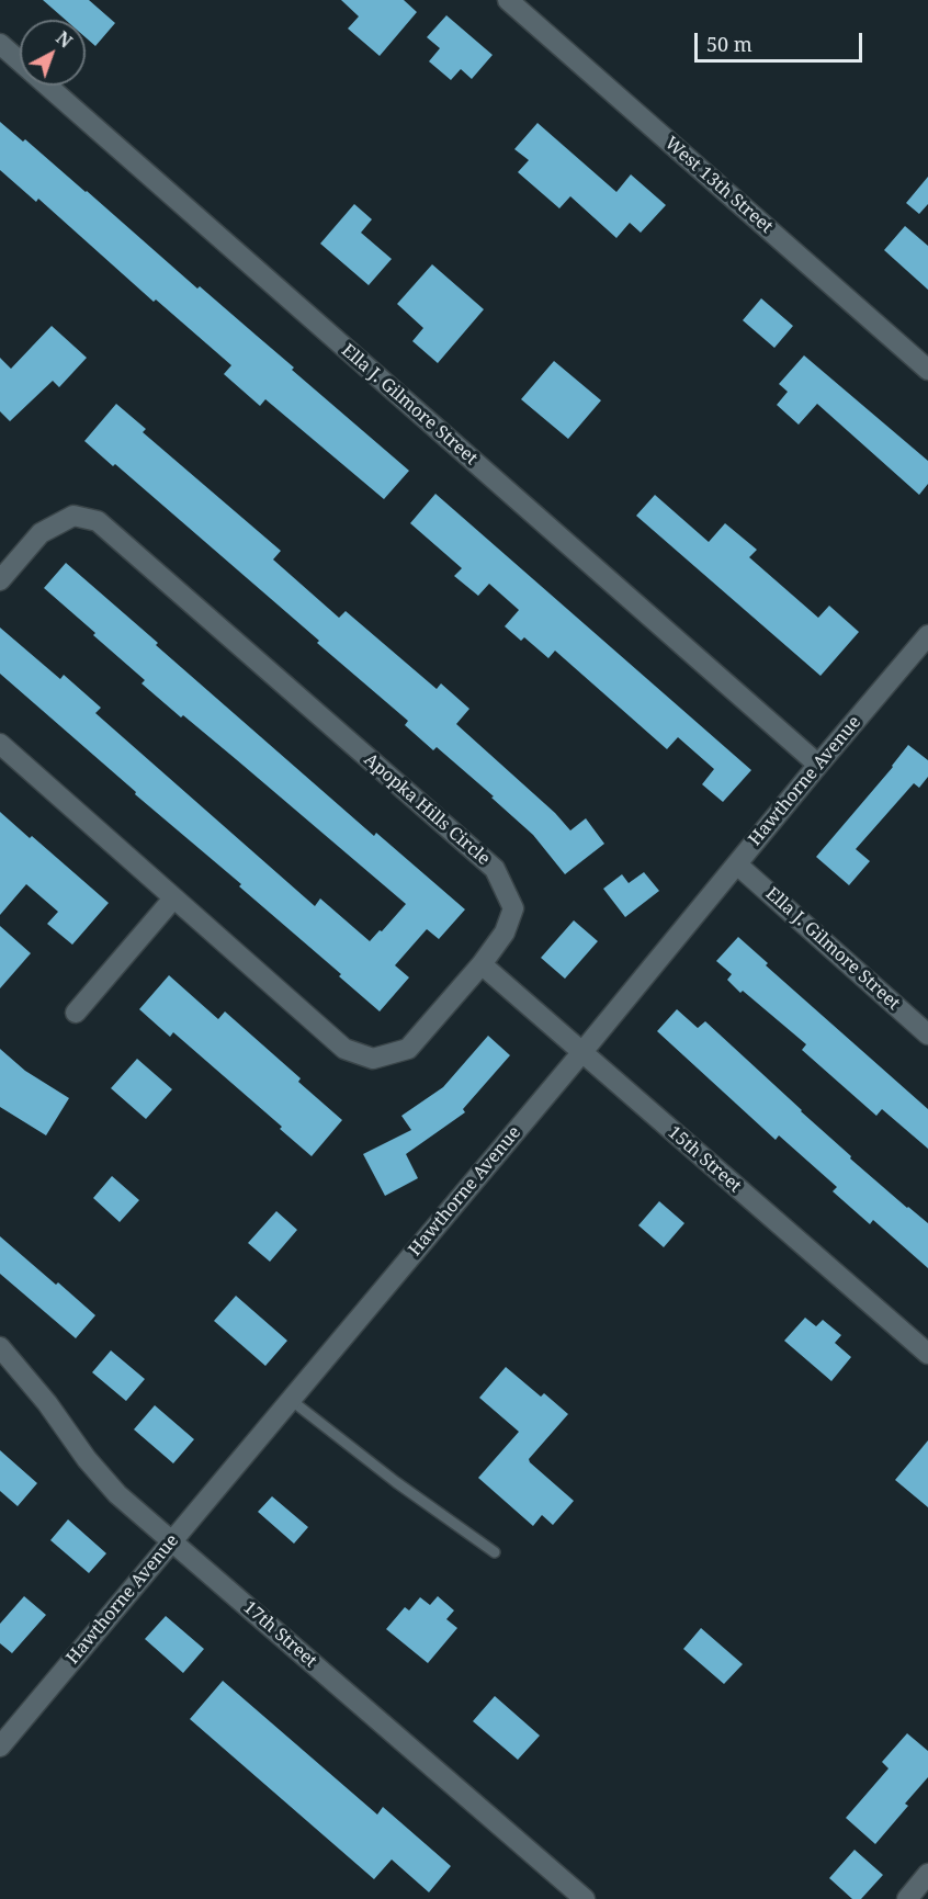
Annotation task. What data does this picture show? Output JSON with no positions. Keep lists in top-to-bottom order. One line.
{"streets":{"street":["West 13th Street","Ella J. Gilmore Street","Hawthorne Avenue","Apopka Hills Circle","15th Street","17th Street"]},"crossings":[["Ella J. Gilmore Street","Hawthorne Avenue"],["Hawthorne Avenue","15th Street"],["Hawthorne Avenue","17th Street"],["Apopka Hills Circle","15th Street"]],"scale_bar":"50 m","north":"top right"}
